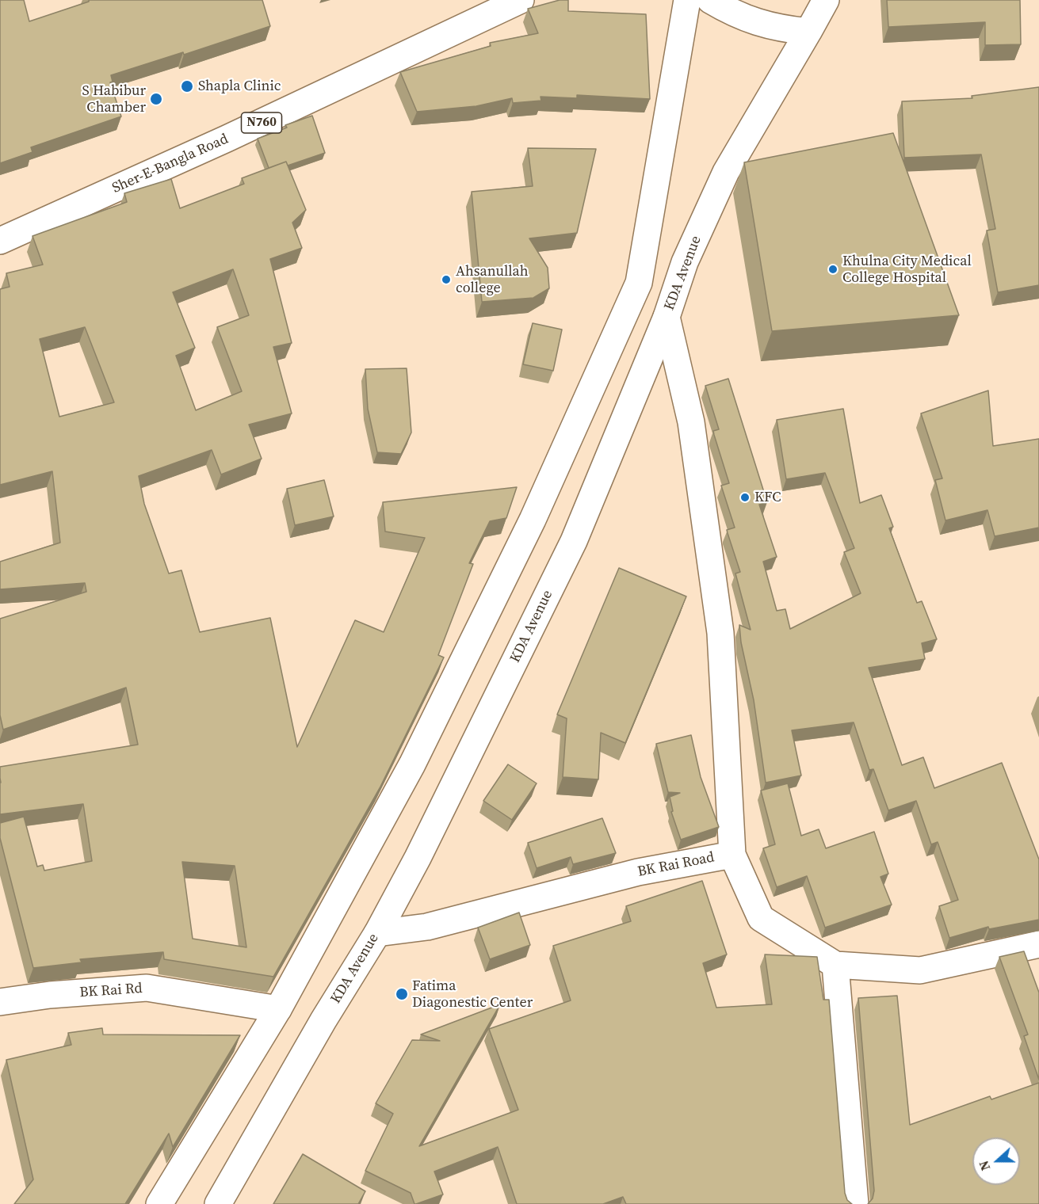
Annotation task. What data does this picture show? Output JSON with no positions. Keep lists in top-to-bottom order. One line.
{"streets":{"main road":["N760","Sher-E-Bangla Road","KDA Avenue","BK Rai Road","BK Rai Rd"]},"crossings":[["KDA Avenue","BK Rai Road"]],"places":["Shapla Clinic","S Habibur Chamber","Khulna City Medical College Hospital","Ahsanullah college","KFC","Fatima Diagonestic Center"],"north":"left"}
